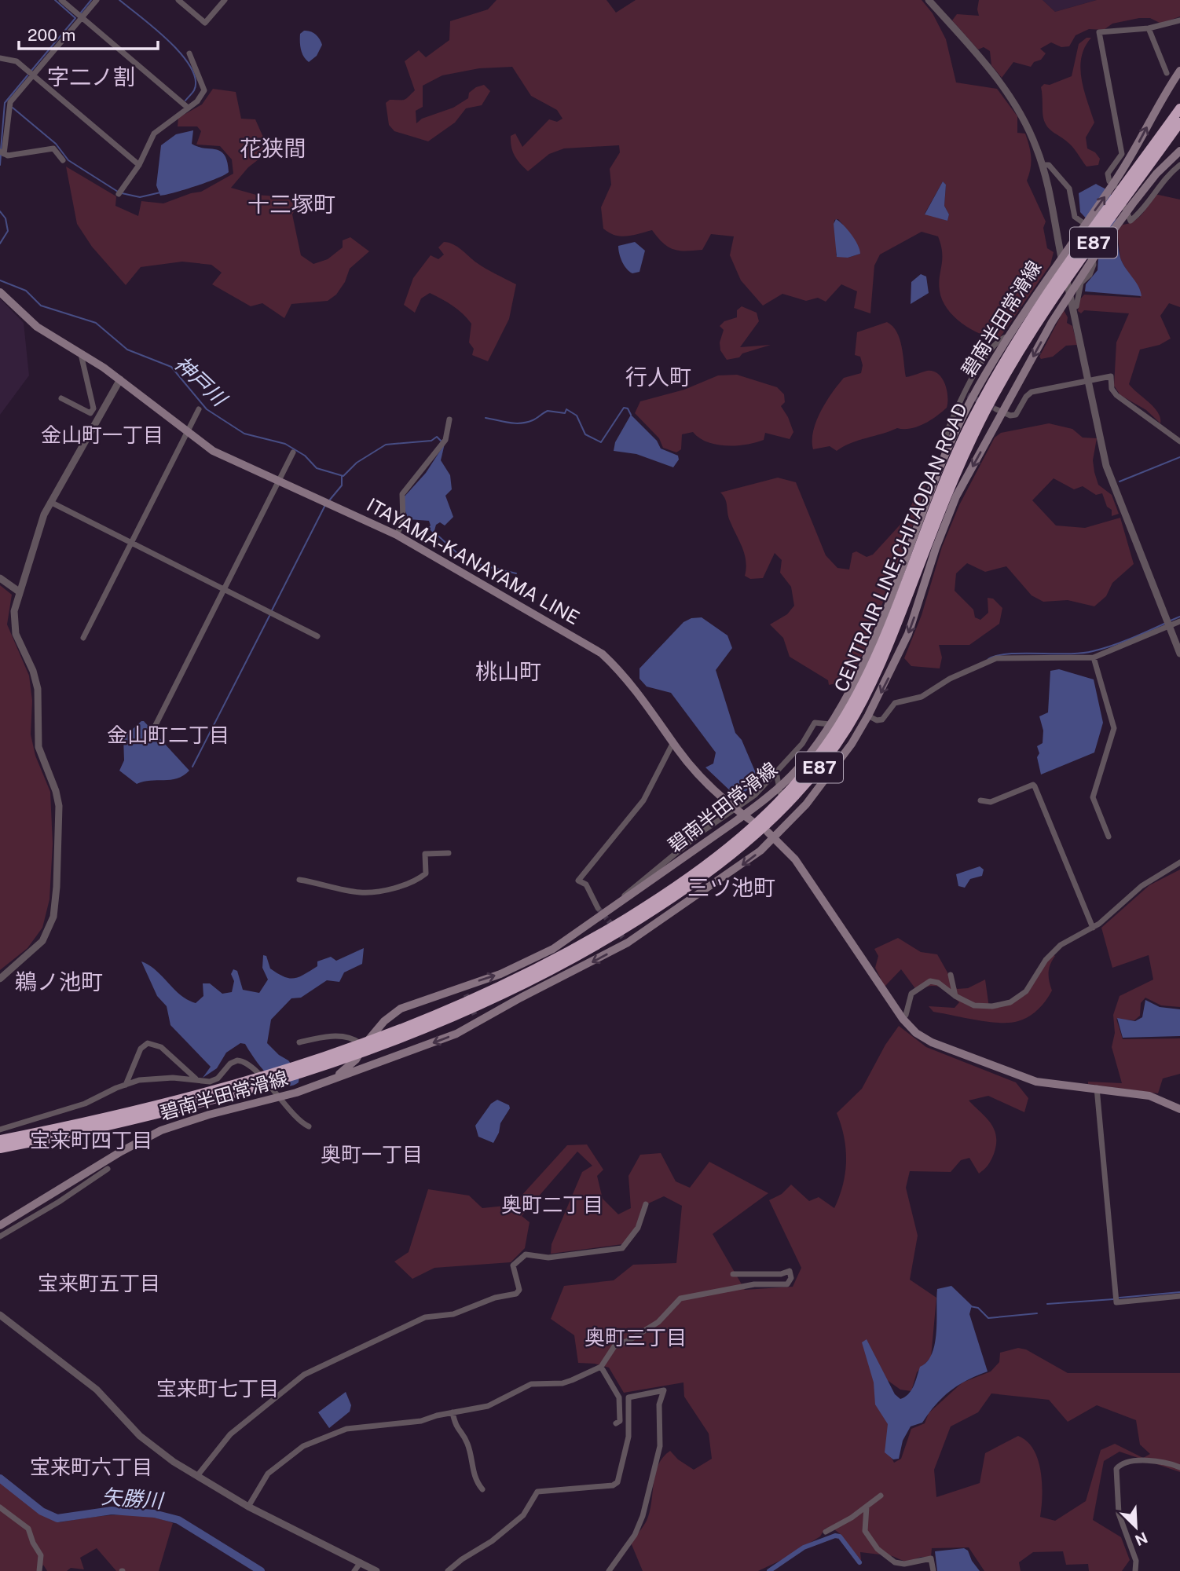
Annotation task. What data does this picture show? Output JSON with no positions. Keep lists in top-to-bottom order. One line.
{"streets":{"highway":["E87","CENTRAIR LINE;CHITAODAN ROAD"],"main road":["碧南半田常滑線","ITAYAMA-KANAYAMA LINE"]},"crossings":[["碧南半田常滑線","CENTRAIR LINE;CHITAODAN ROAD"]],"districts":["字二ノ割","花狭間","十三塚町","行人町","金山町一丁目","桃山町","金山町二丁目","三ツ池町","鵜ノ池町","宝来町四丁目","奥町一丁目","奥町二丁目","宝来町五丁目","奥町三丁目","宝来町七丁目","宝来町六丁目"],"water":["神戸川","矢勝川"],"scale_bar":"200 m","north":"bottom right"}
